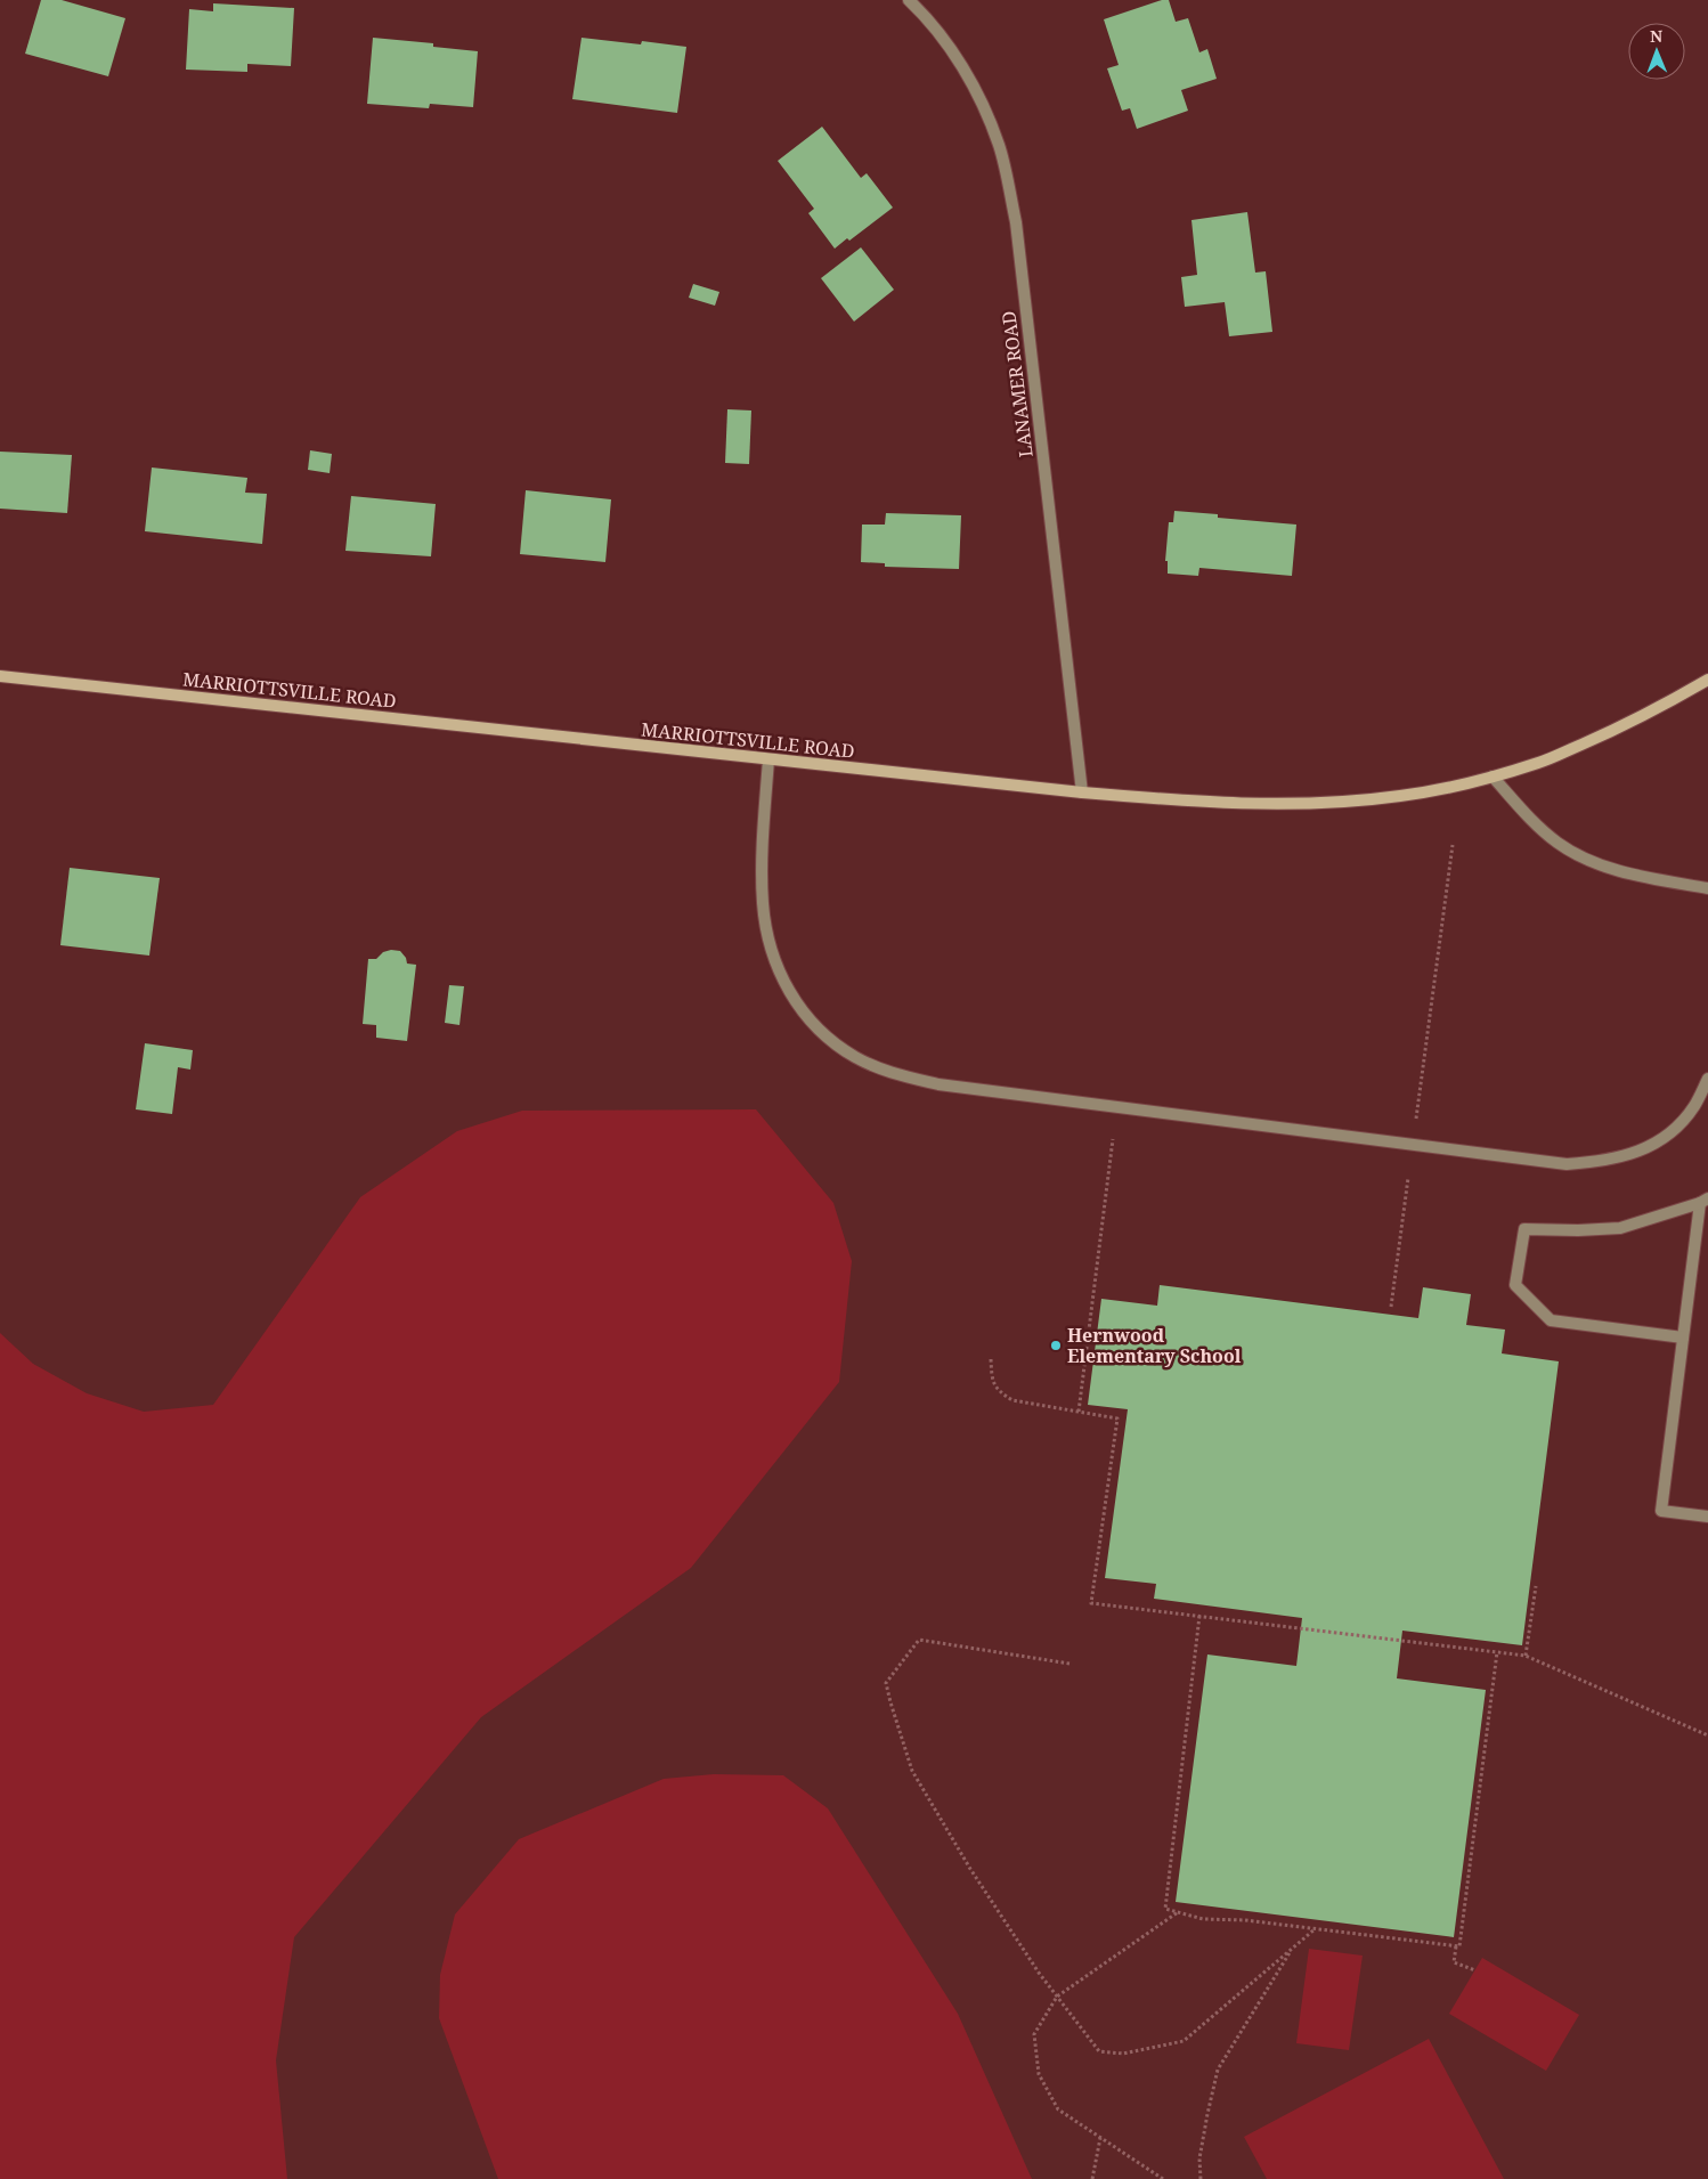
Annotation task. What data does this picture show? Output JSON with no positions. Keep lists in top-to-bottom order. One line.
{"streets":{"main road":["MARRIOTTSVILLE ROAD"],"street":["LANAMER ROAD"]},"crossings":[["LANAMER ROAD","MARRIOTTSVILLE ROAD"]],"places":["Hernwood Elementary School"],"north":"top"}
